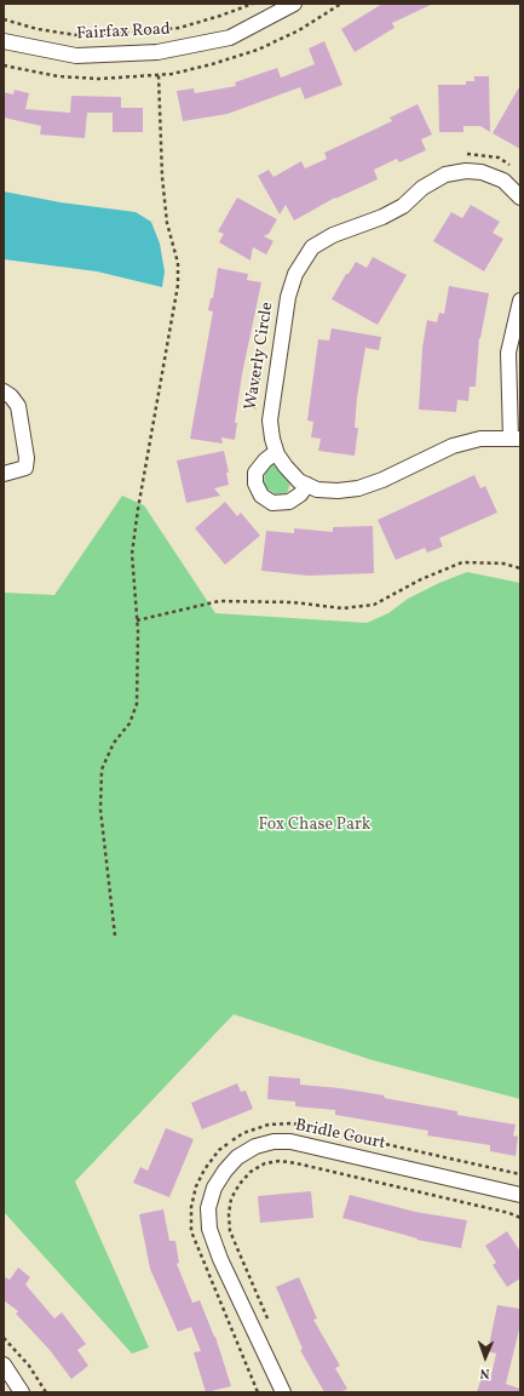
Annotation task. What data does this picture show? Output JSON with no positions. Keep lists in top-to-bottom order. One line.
{"streets":{"street":["Fairfax Road","Waverly Circle","Bridle Court"]},"parks":["Fox Chase Park"],"north":"bottom"}
